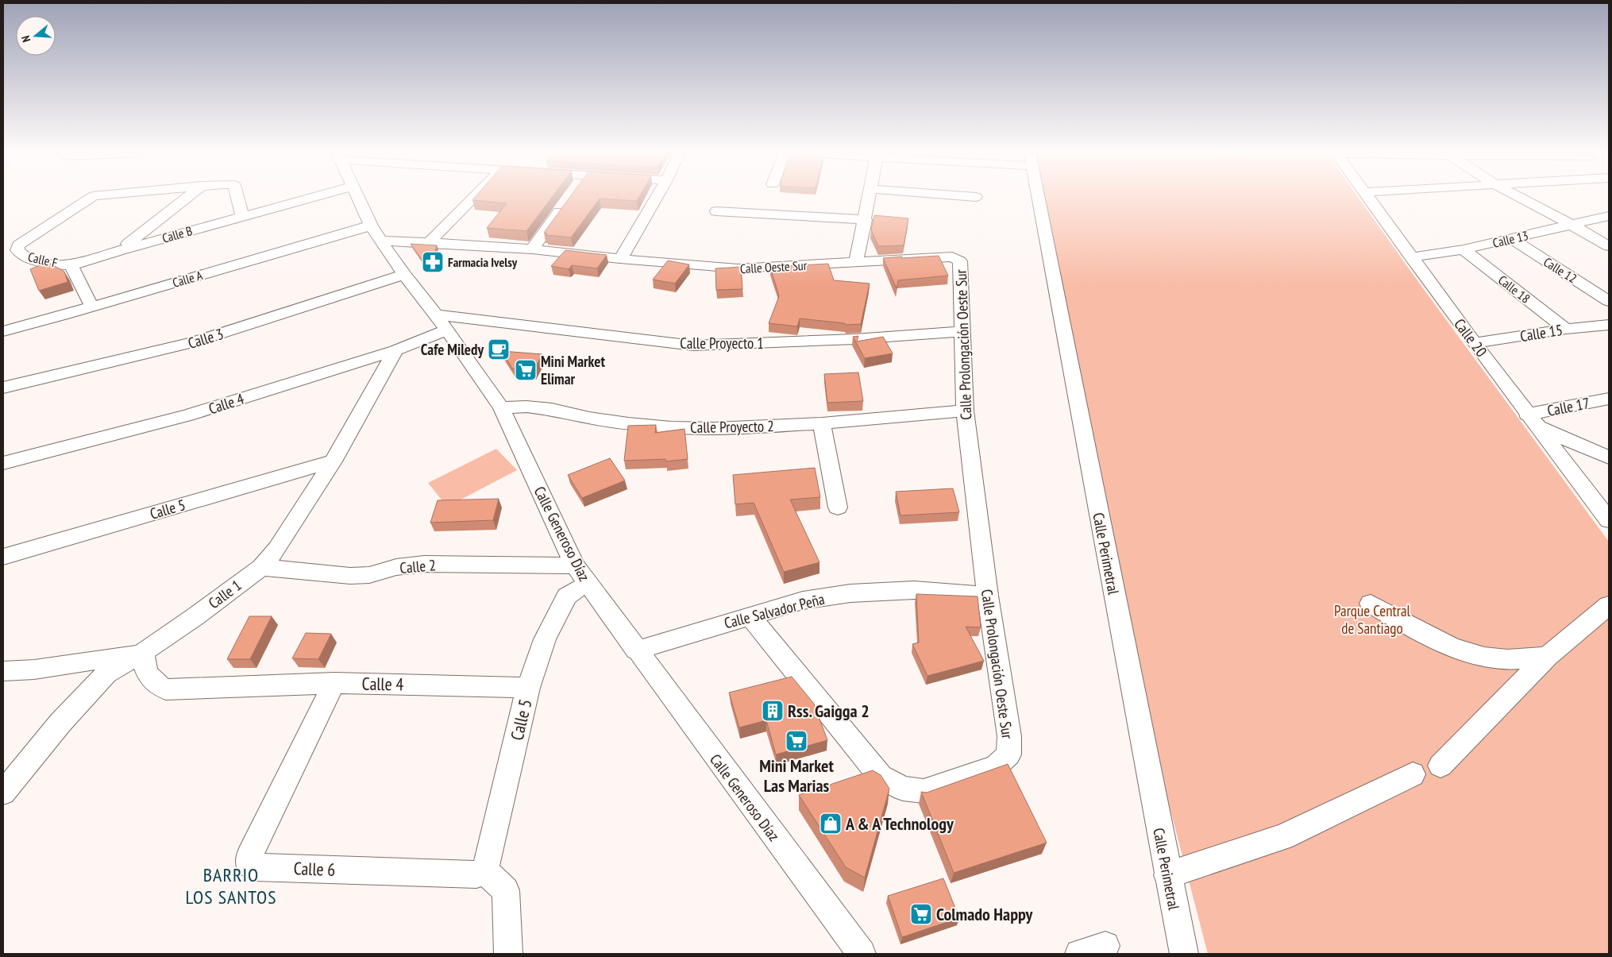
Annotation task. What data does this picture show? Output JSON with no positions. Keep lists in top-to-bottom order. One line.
{"streets":{"street":["Calle B","Calle 13","Calle F","Calle Oeste Sur","Calle 12","Calle A","Calle 18","Calle 15","Calle 20","Calle 3","Calle Proyecto 1","Calle Prolongación Oeste Sur","Calle 4","Calle 17","Calle Proyecto 2","Calle 5","Calle Generoso Díaz","Calle Perimetral","Calle 2","Calle 1","Calle Salvador Peña","Calle 6"]},"crossings":[["Calle B","Calle F"],["Calle 13","Calle 12"],["Calle 13","Calle 18"],["Calle 13","Calle 20"],["Calle F","Calle A"],["Calle Oeste Sur","Calle A"],["Calle Oeste Sur","Calle Prolongación Oeste Sur"],["Calle Oeste Sur","Calle Generoso Díaz"],["Calle A","Calle Generoso Díaz"],["Calle 18","Calle 15"],["Calle 15","Calle 20"],["Calle 20","Calle 17"],["Calle 3","Calle Generoso Díaz"],["Calle Proyecto 1","Calle Prolongación Oeste Sur"],["Calle Proyecto 1","Calle 4"],["Calle Proyecto 1","Calle Generoso Díaz"],["Calle Prolongación Oeste Sur","Calle Proyecto 2"],["Calle Prolongación Oeste Sur","Calle Salvador Peña"],["Calle 4","Calle 5"],["Calle 4","Calle Generoso Díaz"],["Calle 4","Calle 1"],["Calle 4","Calle 6"],["Calle Proyecto 2","Calle Generoso Díaz"],["Calle 5","Calle Generoso Díaz"],["Calle 5","Calle 2"],["Calle 5","Calle 1"],["Calle 5","Calle 6"],["Calle Generoso Díaz","Calle 2"],["Calle Generoso Díaz","Calle Salvador Peña"],["Calle 2","Calle 1"]],"districts":["BARRIO LOS SANTOS"],"parks":["Parque Central de Santiago"],"places":{"pharmacy":["Farmacia Ivelsy"],"cafe":["Cafe Miledy"],"supermarket":["Mini Market Elimar","Mini Market Las Marias","Colmado Happy"],"building":["Rss. Gaigga 2"],"shop":["A & A Technology"]},"north":"left"}
